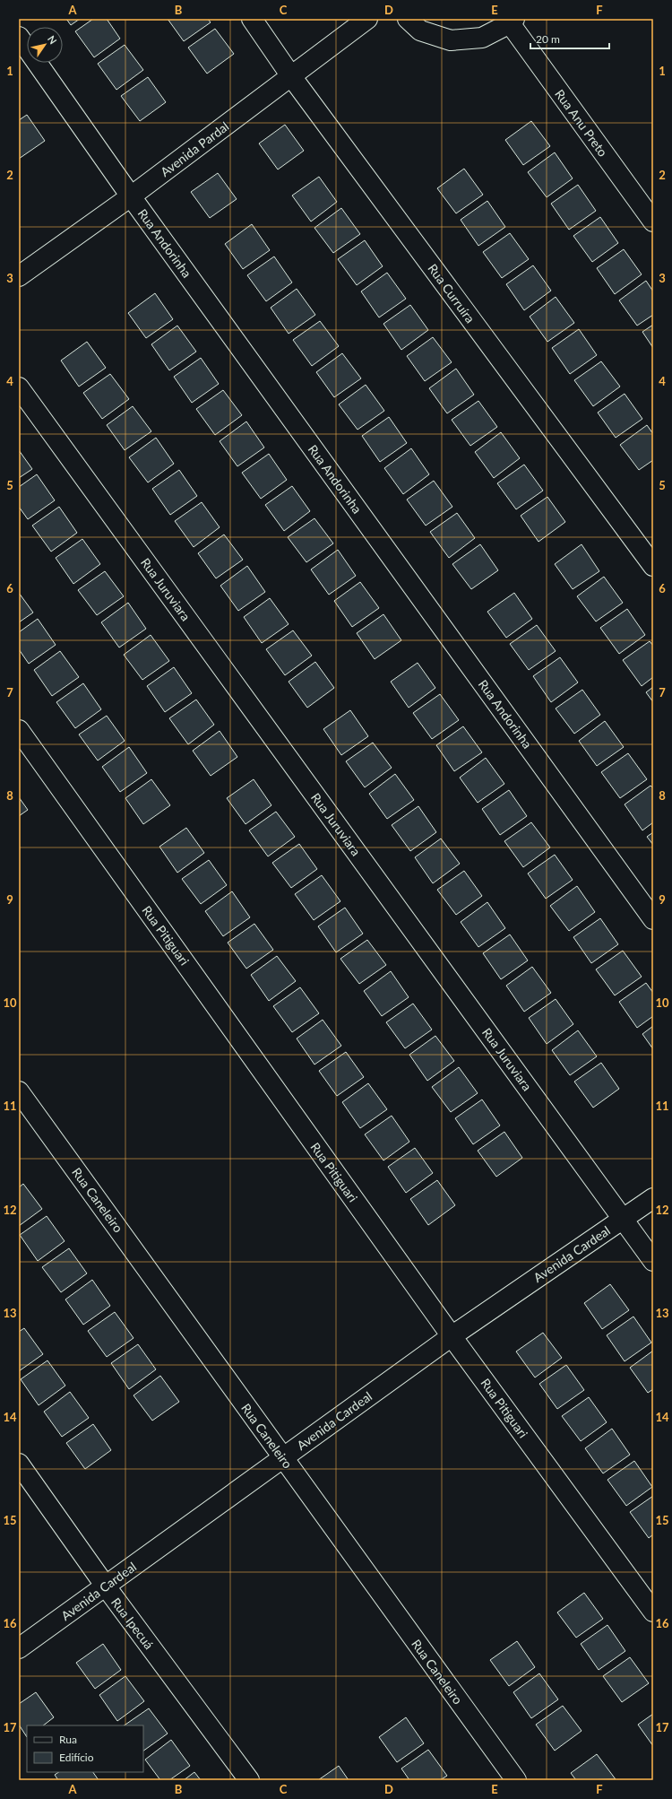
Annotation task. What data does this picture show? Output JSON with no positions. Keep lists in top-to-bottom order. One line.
{"streets":{"street":["Rua Anu Preto","Avenida Pardal","Rua Andorinha","Rua Curruíra","Rua Juruviara","Rua Pitiguari","Rua Caneleiro","Avenida Cardeal","Rua Ipecuá"]},"crossings":[["Avenida Pardal","Rua Andorinha"],["Avenida Pardal","Rua Curruíra"],["Rua Juruviara","Avenida Cardeal"],["Rua Pitiguari","Avenida Cardeal"],["Rua Caneleiro","Avenida Cardeal"],["Avenida Cardeal","Rua Ipecuá"]],"legend":["Rua","Edifício"],"scale_bar":"20 m","north":"top right","grid":{"columns":["A","B","C","D","E","F"],"rows":["1","2","3","4","5","6","7","8","9","10","11","12","13","14","15","16","17"]}}
